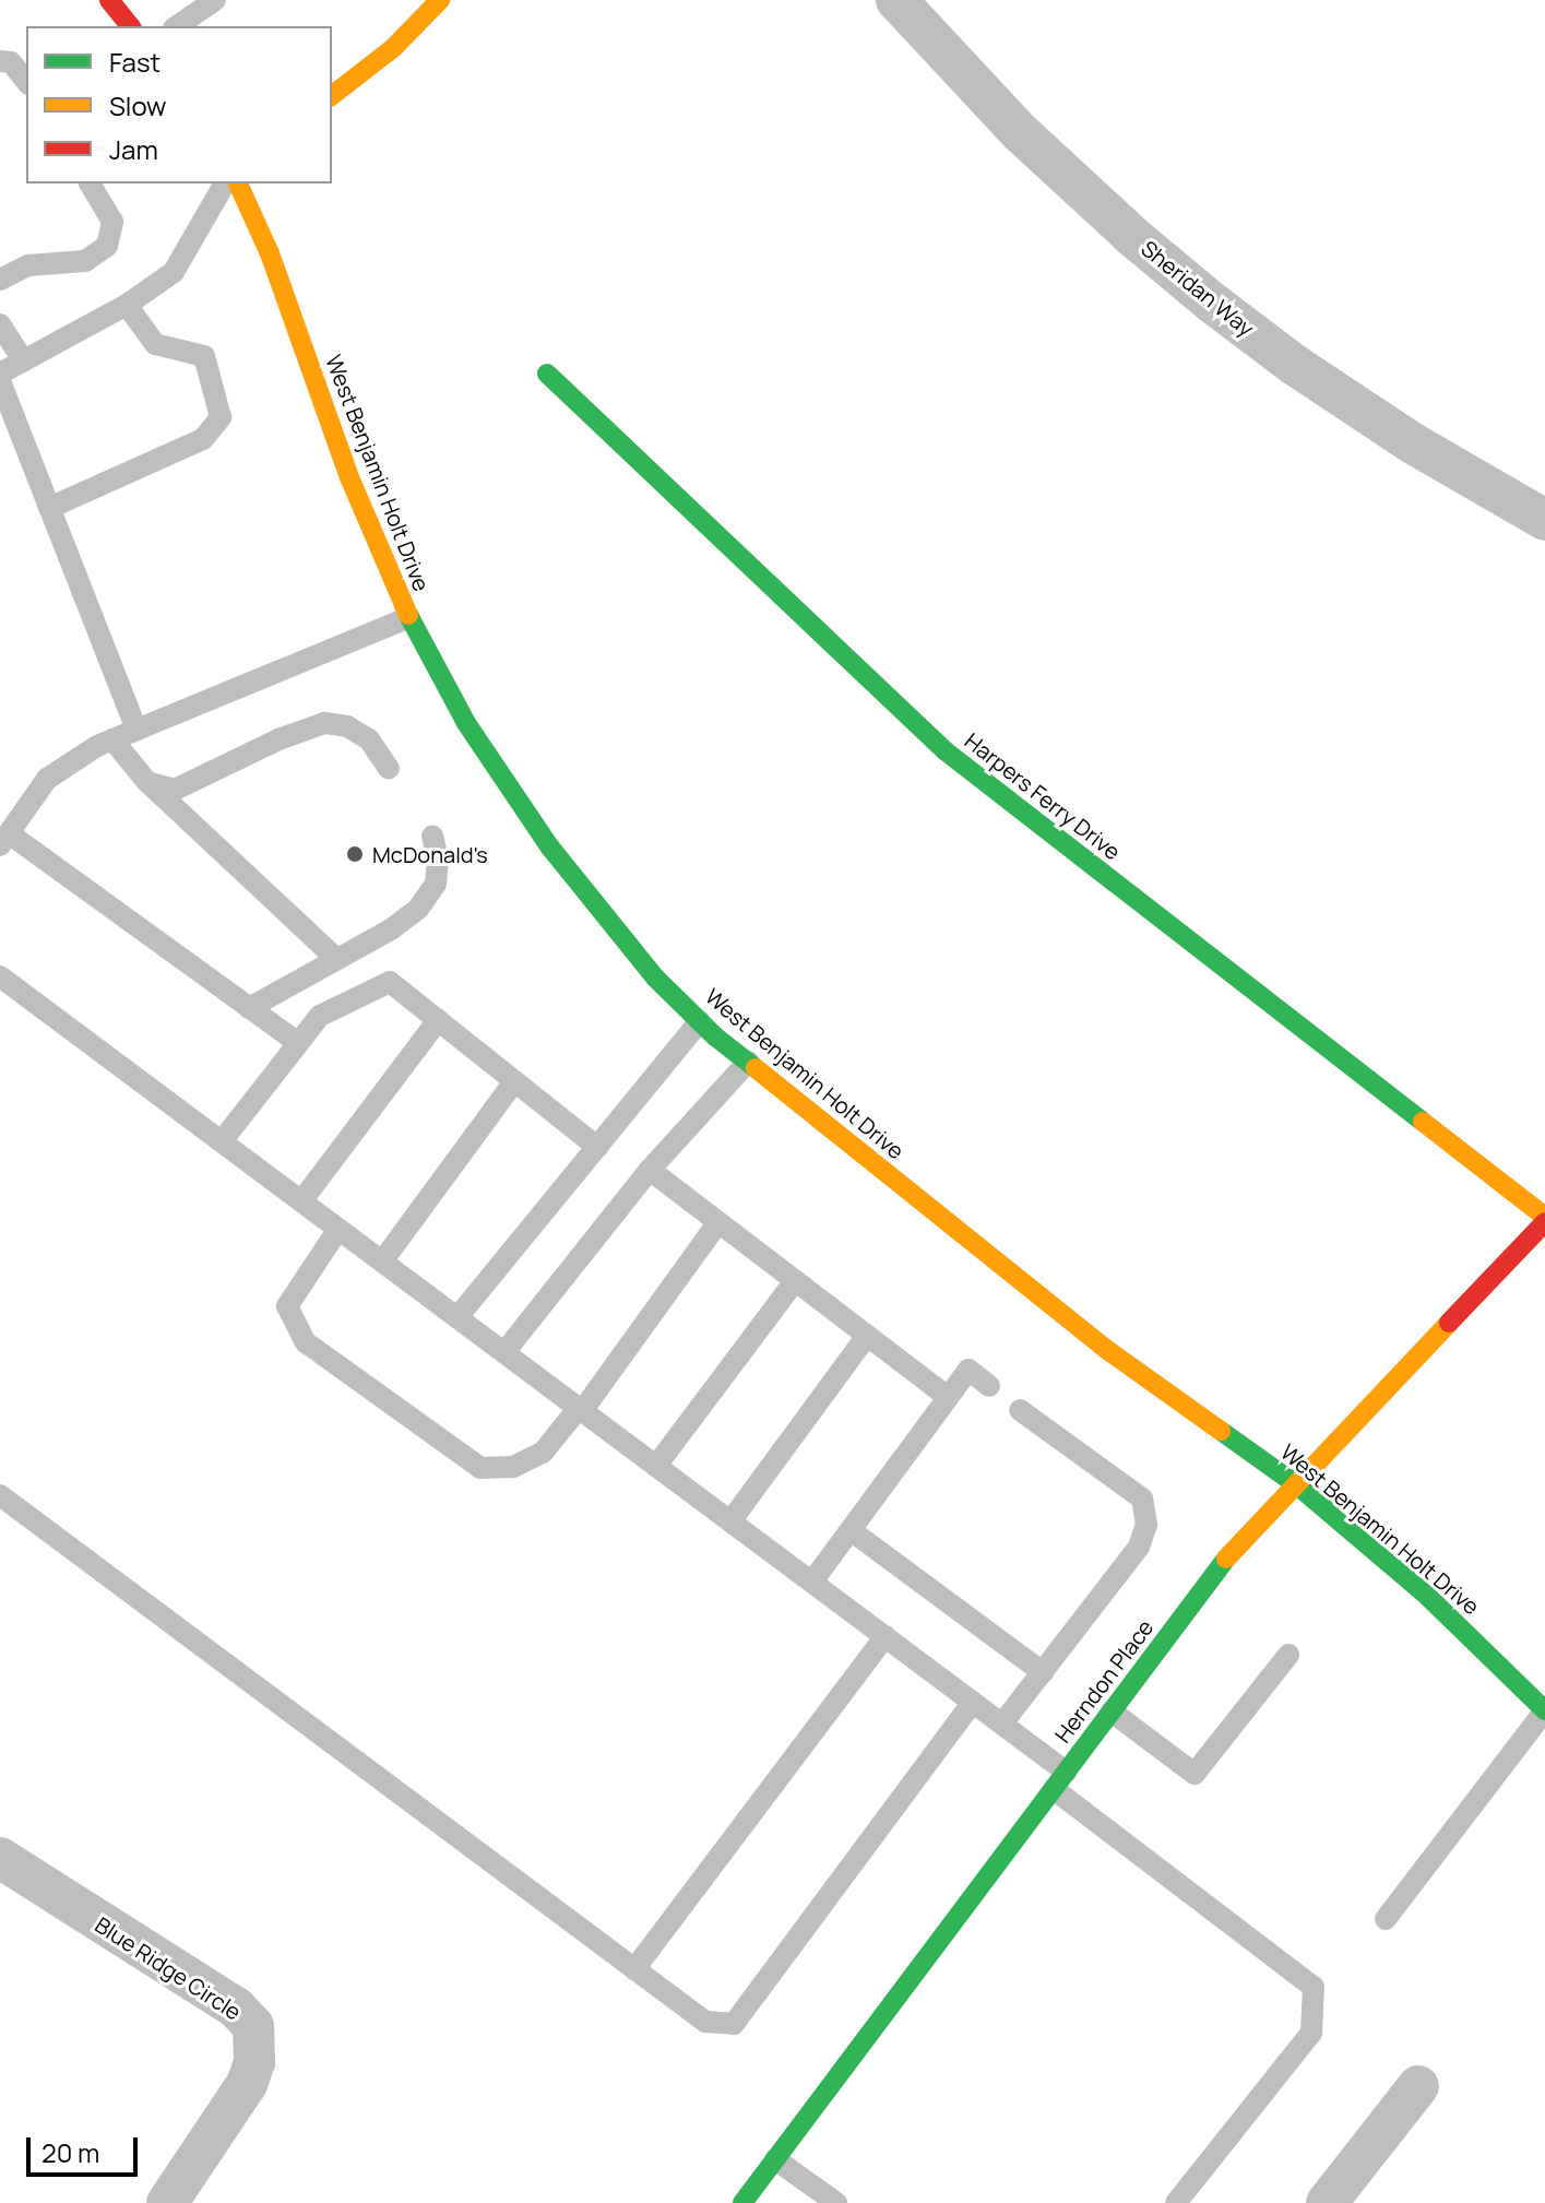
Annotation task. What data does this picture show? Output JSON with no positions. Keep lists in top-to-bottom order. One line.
{"streets":{"street":["Sheridan Way","West Benjamin Holt Drive","Harpers Ferry Drive","Herndon Place","Blue Ridge Circle"]},"crossings":[["West Benjamin Holt Drive","Herndon Place"],["Harpers Ferry Drive","Herndon Place"]],"places":["McDonald's"],"legend":["Fast","Slow","Jam"],"scale_bar":"20 m"}
